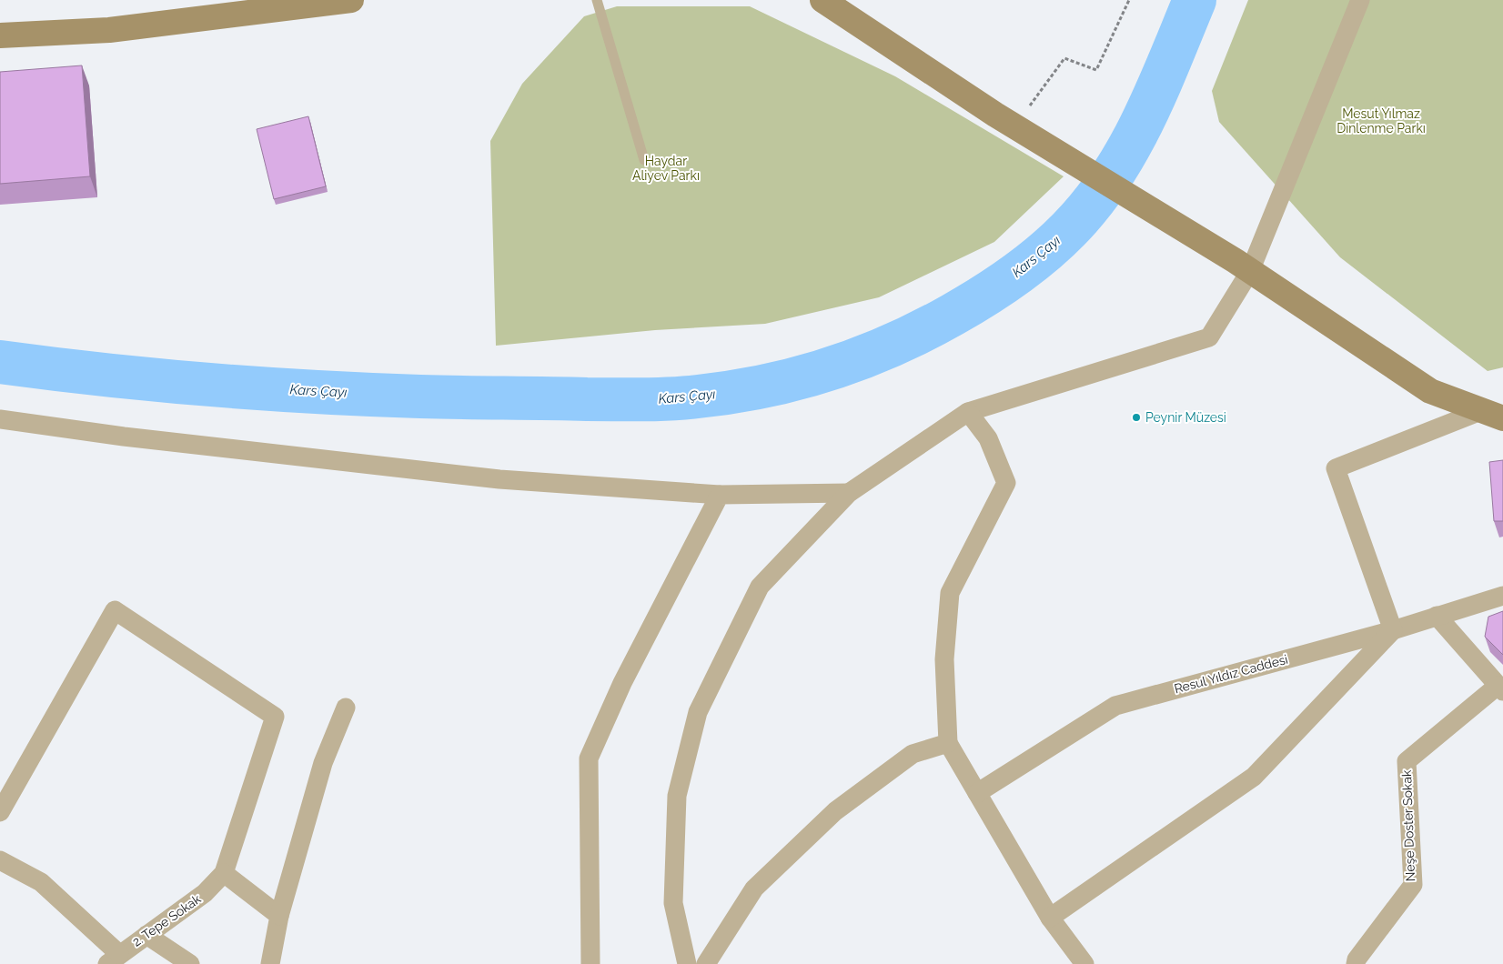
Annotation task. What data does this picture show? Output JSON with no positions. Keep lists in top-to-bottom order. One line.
{"streets":{"street":["Resul Yıldız Caddesi","Neşe Doster Sokak","2. Tepe Sokak"]},"water":["Kars Çayı"],"parks":["Mesut Yılmaz Dinlenme Parkı","Haydar Aliyev Parkı"],"places":["Peynir Müzesi"]}
